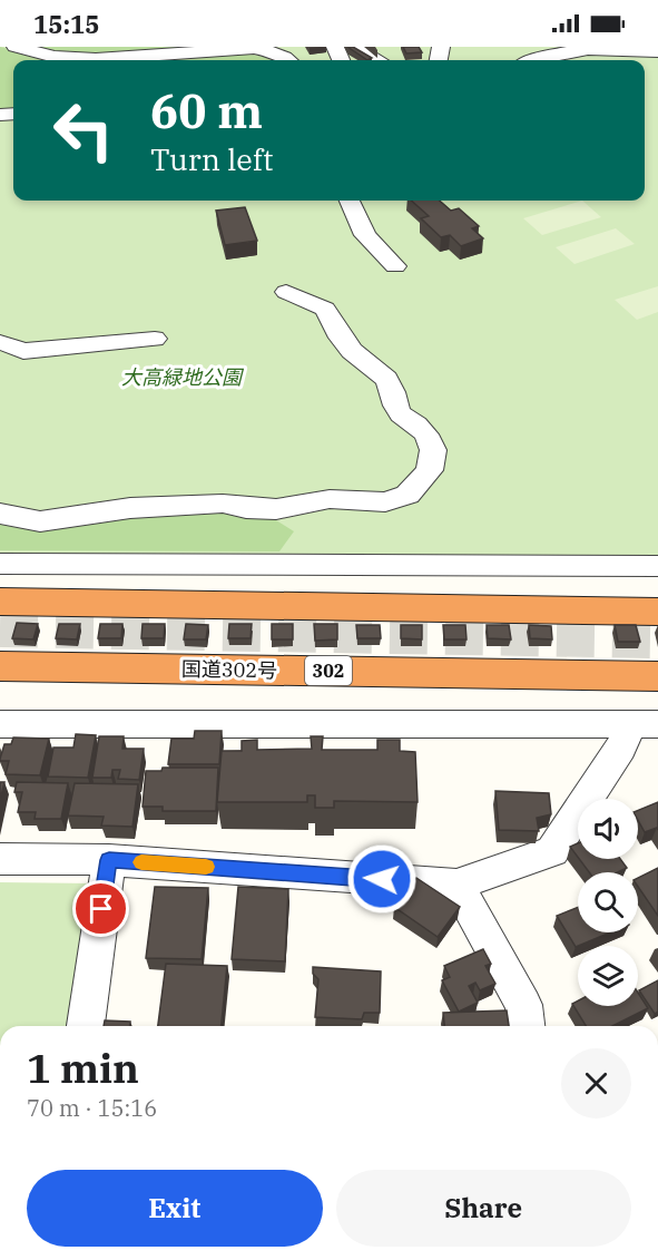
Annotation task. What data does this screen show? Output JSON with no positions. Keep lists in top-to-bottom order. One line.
{"streets":{"highway":["国道302号","302"]},"parks":["大高緑地公園"],"page":{"status":"15:15","turn":["60 m","Turn left"],"heading":["1 min","70 m · 15:16"],"buttons":["Exit","Share"]}}
